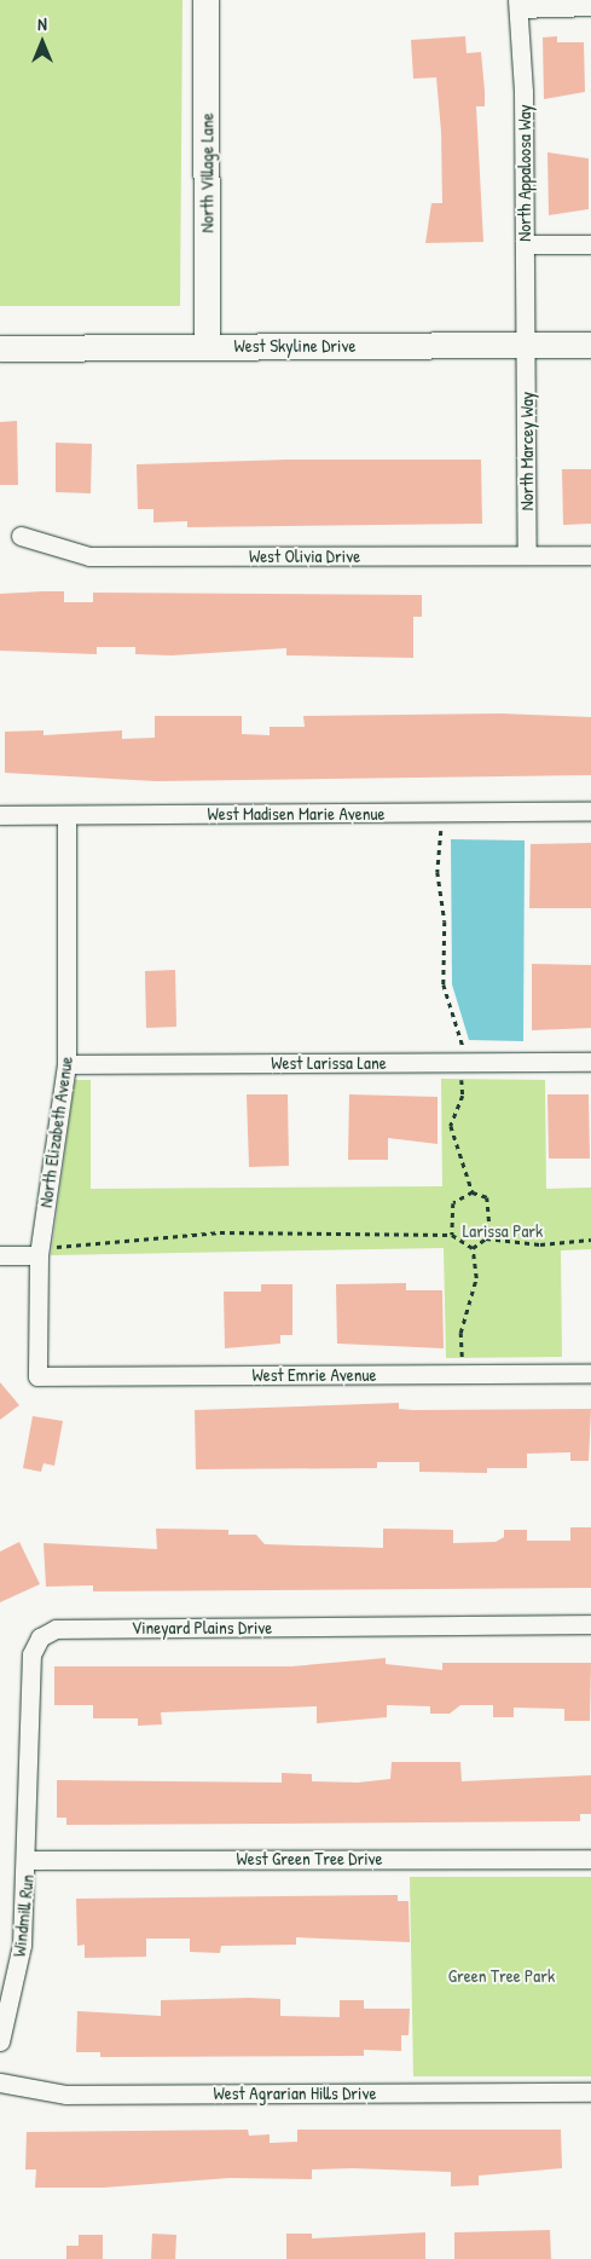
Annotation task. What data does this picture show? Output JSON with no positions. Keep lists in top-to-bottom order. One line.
{"streets":{"street":["North Village Lane","North Appaloosa Way","West Skyline Drive","North Marcey Way","West Olivia Drive","West Madisen Marie Avenue","West Larissa Lane","North Elizabeth Avenue","West Emrie Avenue","Vineyard Plains Drive","West Green Tree Drive","Windmill Run","West Agrarian Hills Drive"]},"crossings":[["North Village Lane","West Skyline Drive"],["North Appaloosa Way","West Skyline Drive"],["North Appaloosa Way","North Marcey Way"],["West Skyline Drive","North Marcey Way"],["North Marcey Way","West Olivia Drive"],["West Madisen Marie Avenue","North Elizabeth Avenue"],["West Larissa Lane","North Elizabeth Avenue"],["North Elizabeth Avenue","West Emrie Avenue"],["Vineyard Plains Drive","West Green Tree Drive"],["Vineyard Plains Drive","Windmill Run"],["West Green Tree Drive","Windmill Run"]],"parks":["Larissa Park","Green Tree Park"],"north":"top"}
